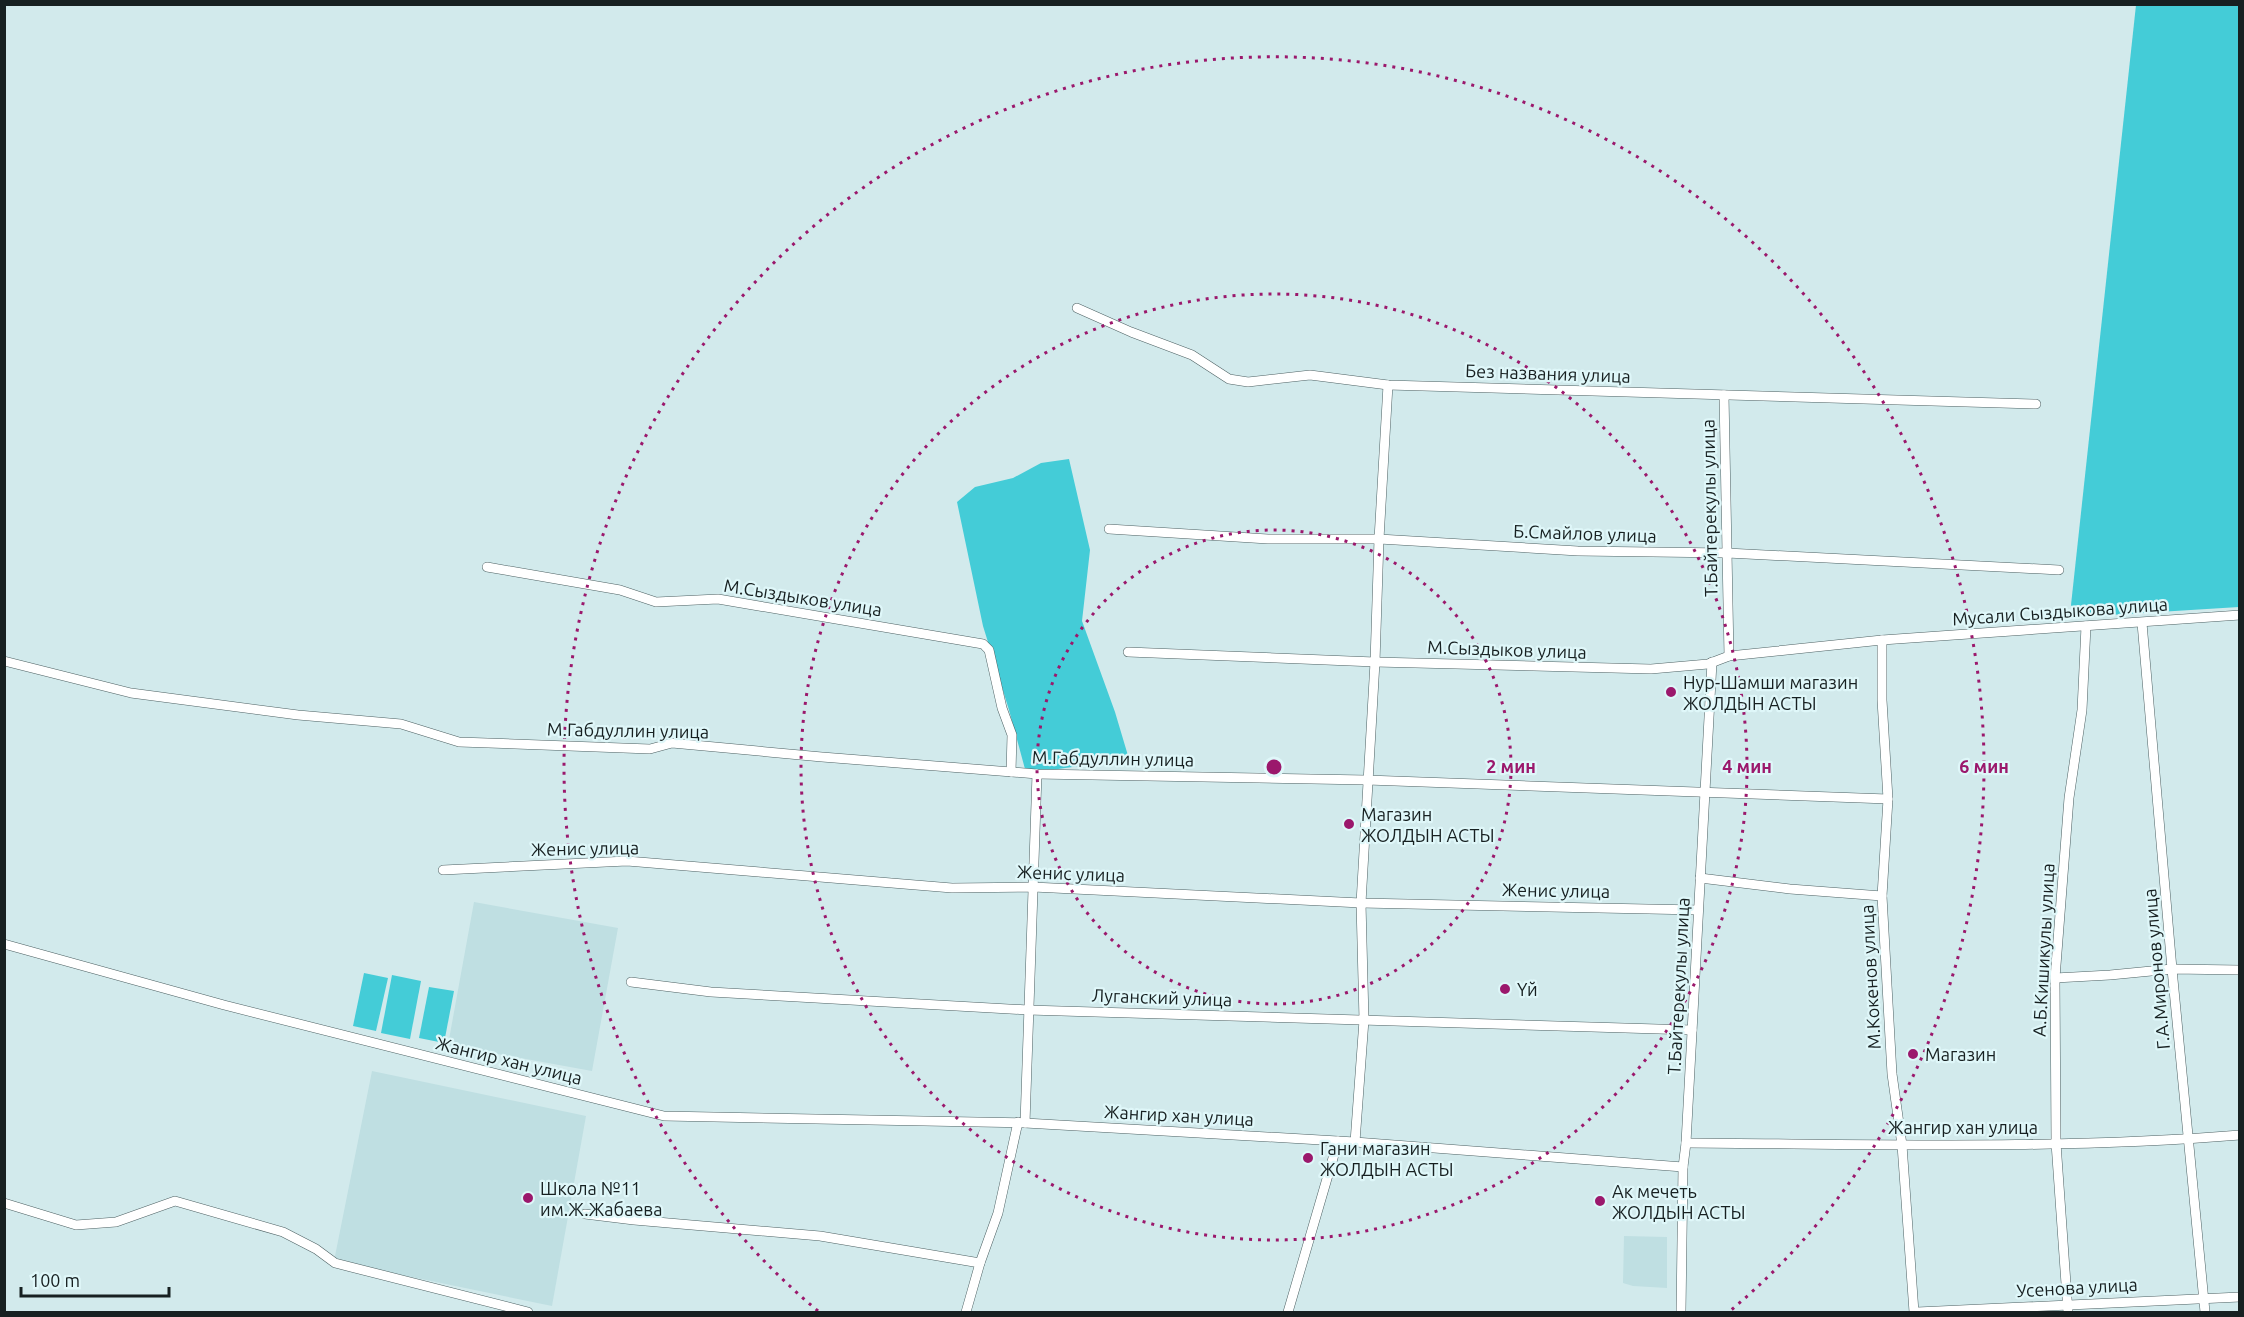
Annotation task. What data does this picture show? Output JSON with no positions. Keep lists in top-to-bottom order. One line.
{"streets":{"street":["Без названия улица","Т.Байтерекулы улица","Б.Смайлов улица","М.Сыздыков улица","Мусали Сыздыкова улица","М.Габдуллин улица","Женис улица","А.Б.Кишикулы улица","Г.А.Миронов улица","М.Кокенов улица","Луганский улица","Жангир хан улица","Усенова улица"]},"crossings":[["Без названия улица","Т.Байтерекулы улица"],["Т.Байтерекулы улица","Б.Смайлов улица"],["Т.Байтерекулы улица","М.Сыздыков улица"],["Т.Байтерекулы улица","М.Габдуллин улица"],["Т.Байтерекулы улица","Женис улица"],["Т.Байтерекулы улица","Луганский улица"],["Т.Байтерекулы улица","Жангир хан улица"],["М.Сыздыков улица","Мусали Сыздыкова улица"],["М.Сыздыков улица","М.Габдуллин улица"],["М.Сыздыков улица","М.Кокенов улица"],["Мусали Сыздыкова улица","А.Б.Кишикулы улица"],["Мусали Сыздыкова улица","Г.А.Миронов улица"],["Мусали Сыздыкова улица","М.Кокенов улица"],["М.Габдуллин улица","М.Кокенов улица"],["А.Б.Кишикулы улица","Жангир хан улица"],["А.Б.Кишикулы улица","Усенова улица"],["Г.А.Миронов улица","Жангир хан улица"],["Г.А.Миронов улица","Усенова улица"],["М.Кокенов улица","Жангир хан улица"],["М.Кокенов улица","Усенова улица"]],"places":["Нур-Шамши магазин ЖОЛДЫН АСТЫ","Магазин ЖОЛДЫН АСТЫ","Үй","Магазин","Гани магазин ЖОЛДЫН АСТЫ","Школа №11 им.Ж.Жабаева","Ак мечеть ЖОЛДЫН АСТЫ"],"scale_bar":"100 m","rings":["2 мин","4 мин","6 мин"]}
